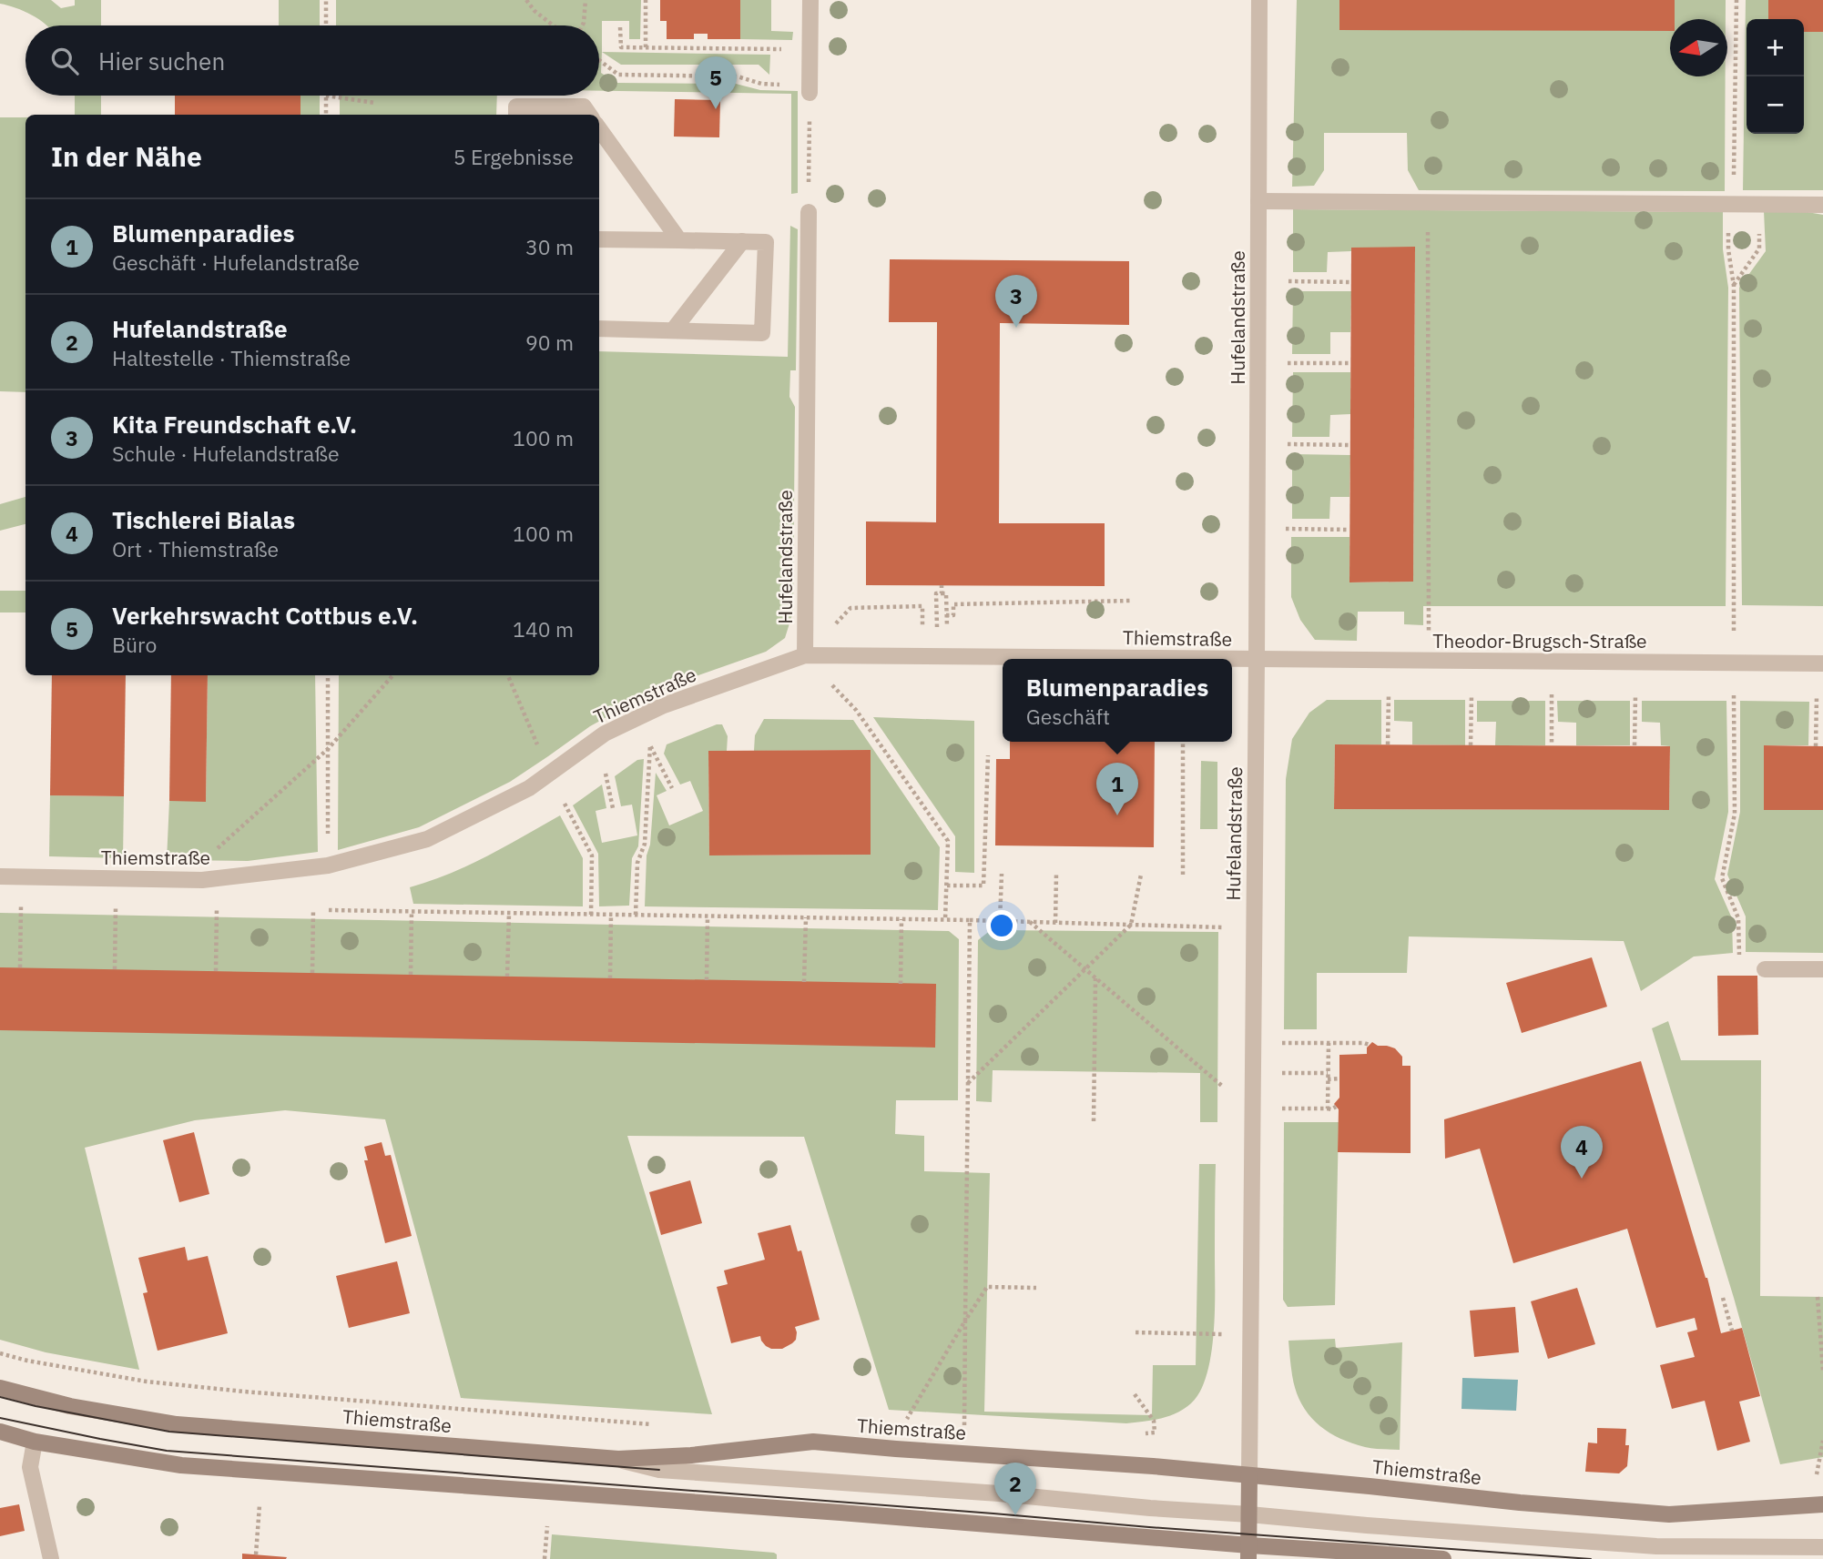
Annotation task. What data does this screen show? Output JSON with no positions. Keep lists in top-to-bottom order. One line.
{"streets":{"main road":["Hufelandstraße","Thiemstraße"],"street":["Theodor-Brugsch-Straße"]},"crossings":[["Hufelandstraße","Thiemstraße"],["Hufelandstraße","Theodor-Brugsch-Straße"],["Thiemstraße","Theodor-Brugsch-Straße"]],"north":"left","page":{"map_buttons":["+","−"],"search":"Hier suchen","pins":["5","3","1","4","2"],"heading":["In der Nähe","5 Ergebnisse"],"list":[{"mark":"1","name":"Blumenparadies","note":"Geschäft · Hufelandstraße","value":"30 m"},{"mark":"2","name":"Hufelandstraße","note":"Haltestelle · Thiemstraße","value":"90 m"},{"mark":"3","name":"Kita Freundschaft e.V.","note":"Schule · Hufelandstraße","value":"100 m"},{"mark":"4","name":"Tischlerei Bialas","note":"Ort · Thiemstraße","value":"100 m"},{"mark":"5","name":"Verkehrswacht Cottbus e.V.","note":"Büro","value":"140 m"}],"popup":["Blumenparadies","Geschäft"]}}
